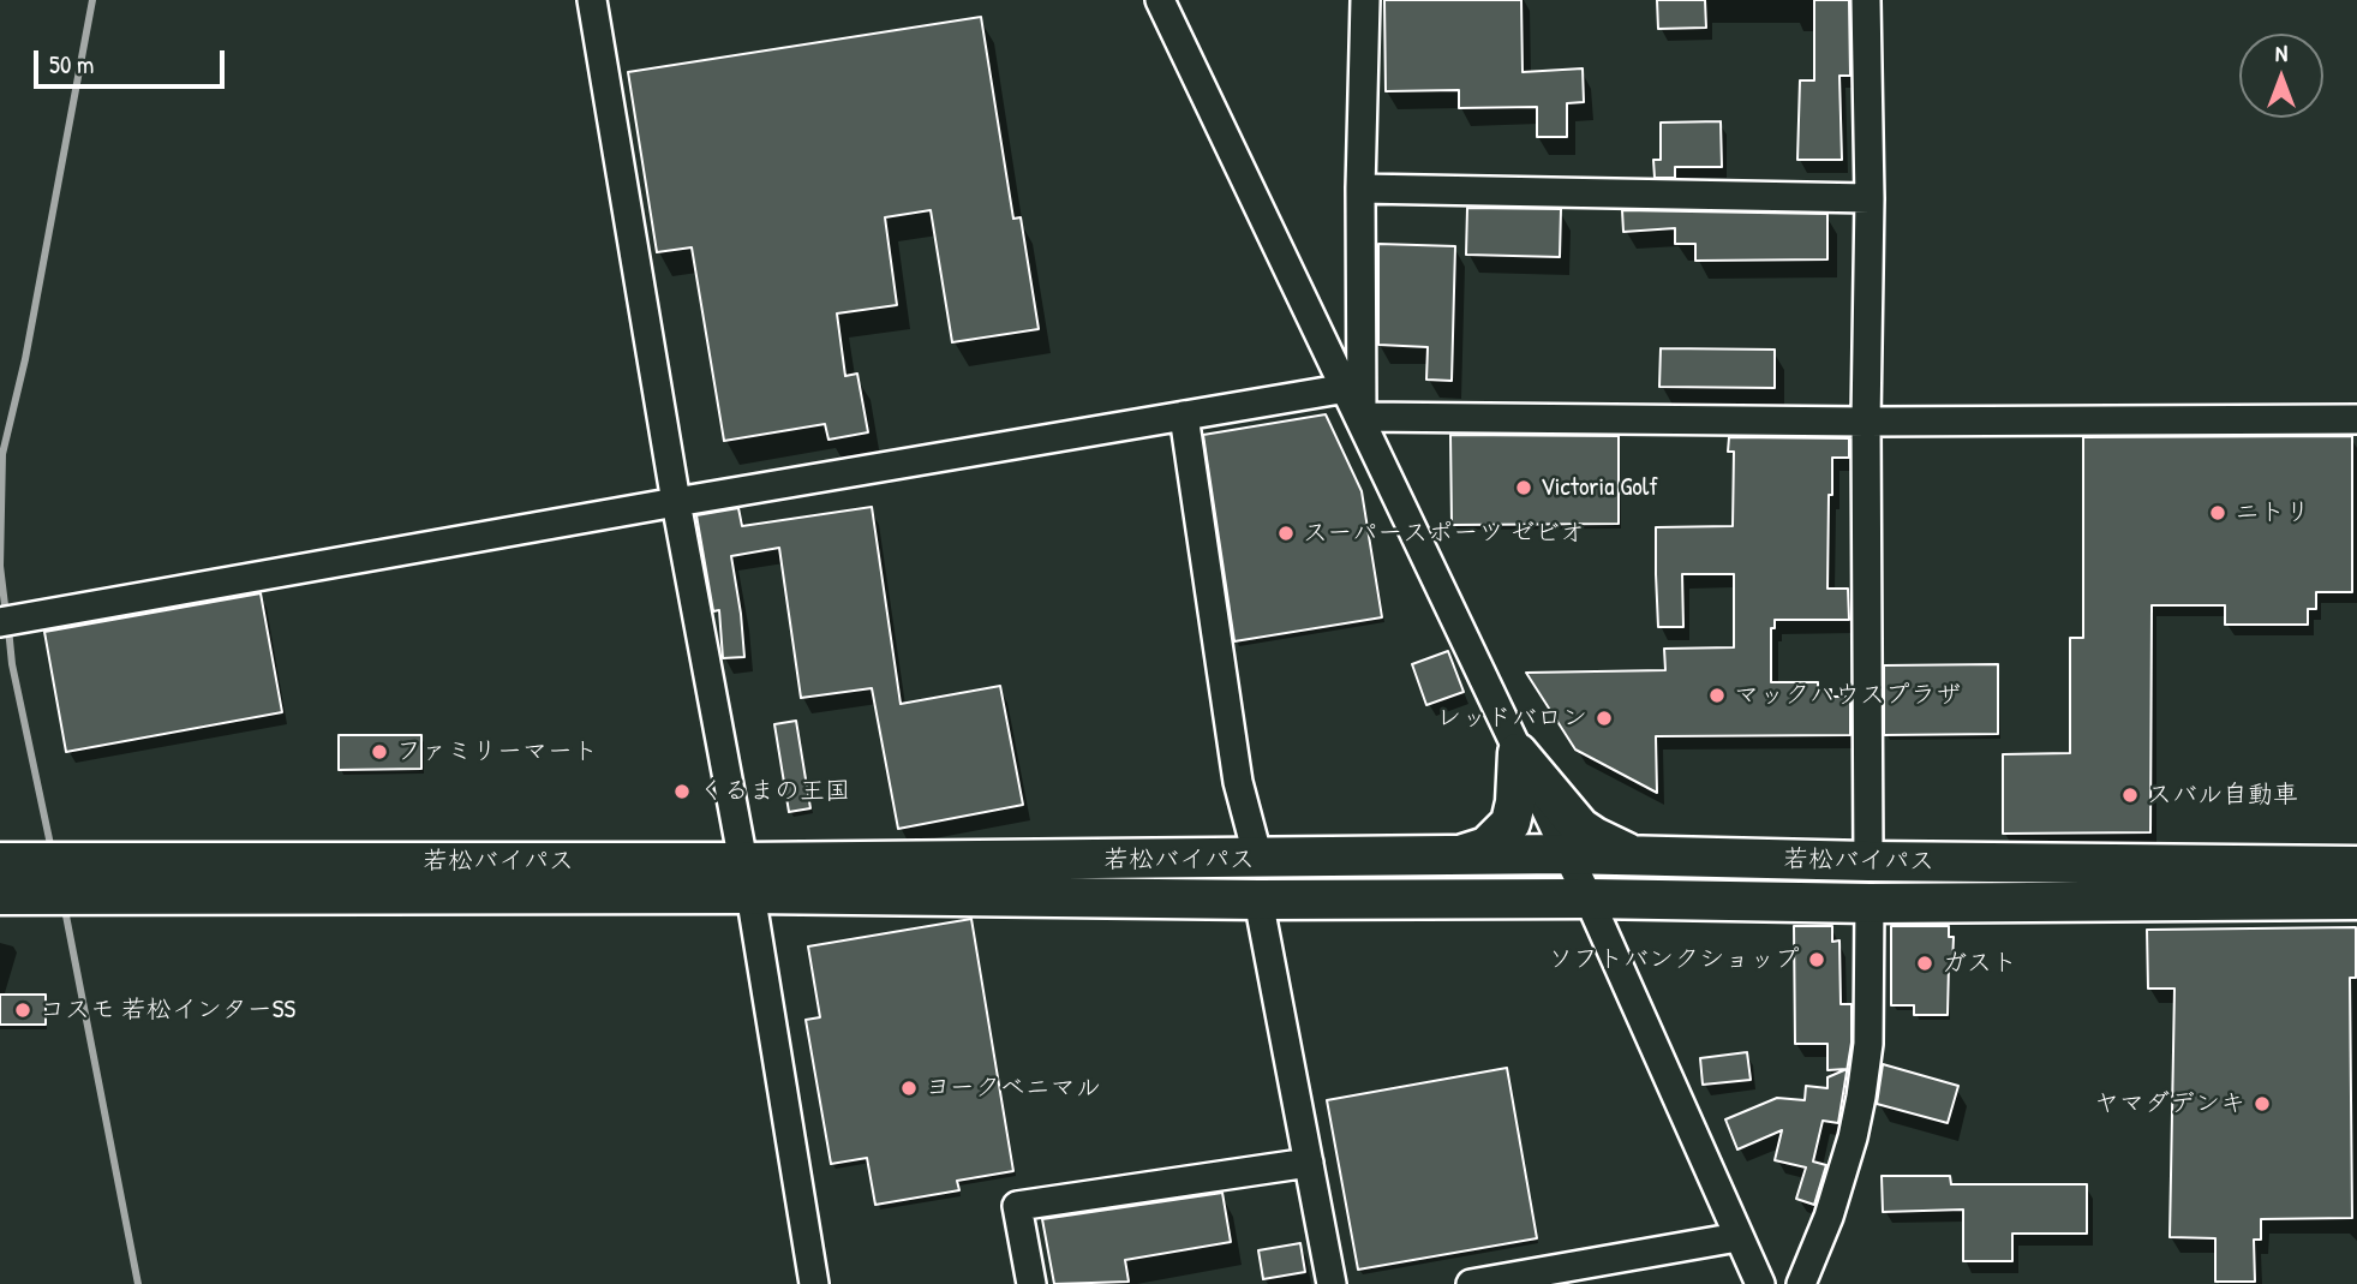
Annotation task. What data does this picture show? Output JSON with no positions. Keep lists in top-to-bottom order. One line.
{"streets":{"highway":["若松バイパス"]},"places":["Victoria Golf","ニトリ","スーパースポーツ ゼビオ","マックハウスプラザ","レッドバロン","ファミリーマート","くるまの王国","スバル自動車","ソフトバンクショップ","ガスト","コスモ 若松インターSS","ヨークベニマル","ヤマダデンキ"],"scale_bar":"50 m","north":"top"}
